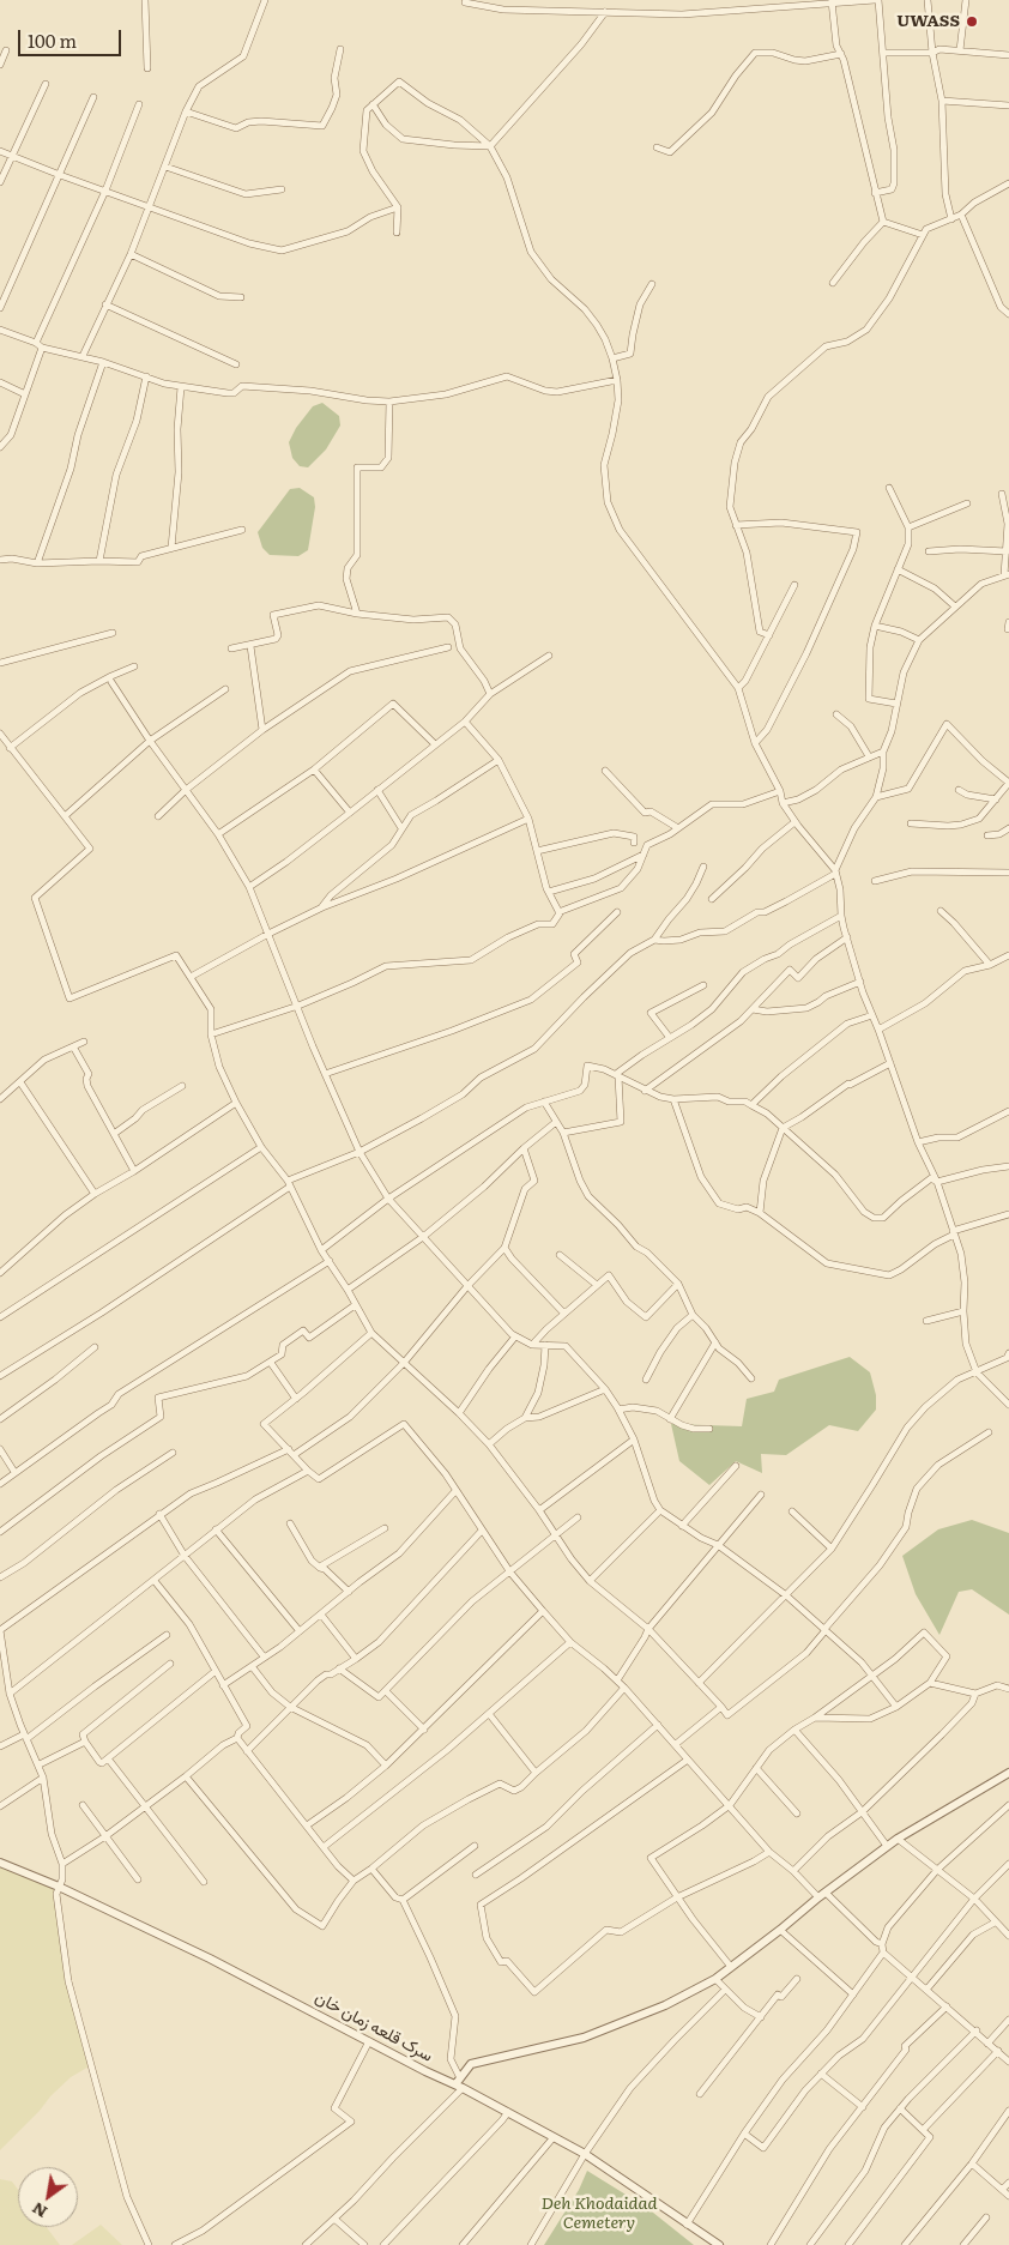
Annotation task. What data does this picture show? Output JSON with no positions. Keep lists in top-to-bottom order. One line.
{"streets":{"street":["سرک قلعه زمان خان"]},"parks":["Deh Khodaidad Cemetery"],"places":["UWASS"],"scale_bar":"100 m","north":"bottom left"}
